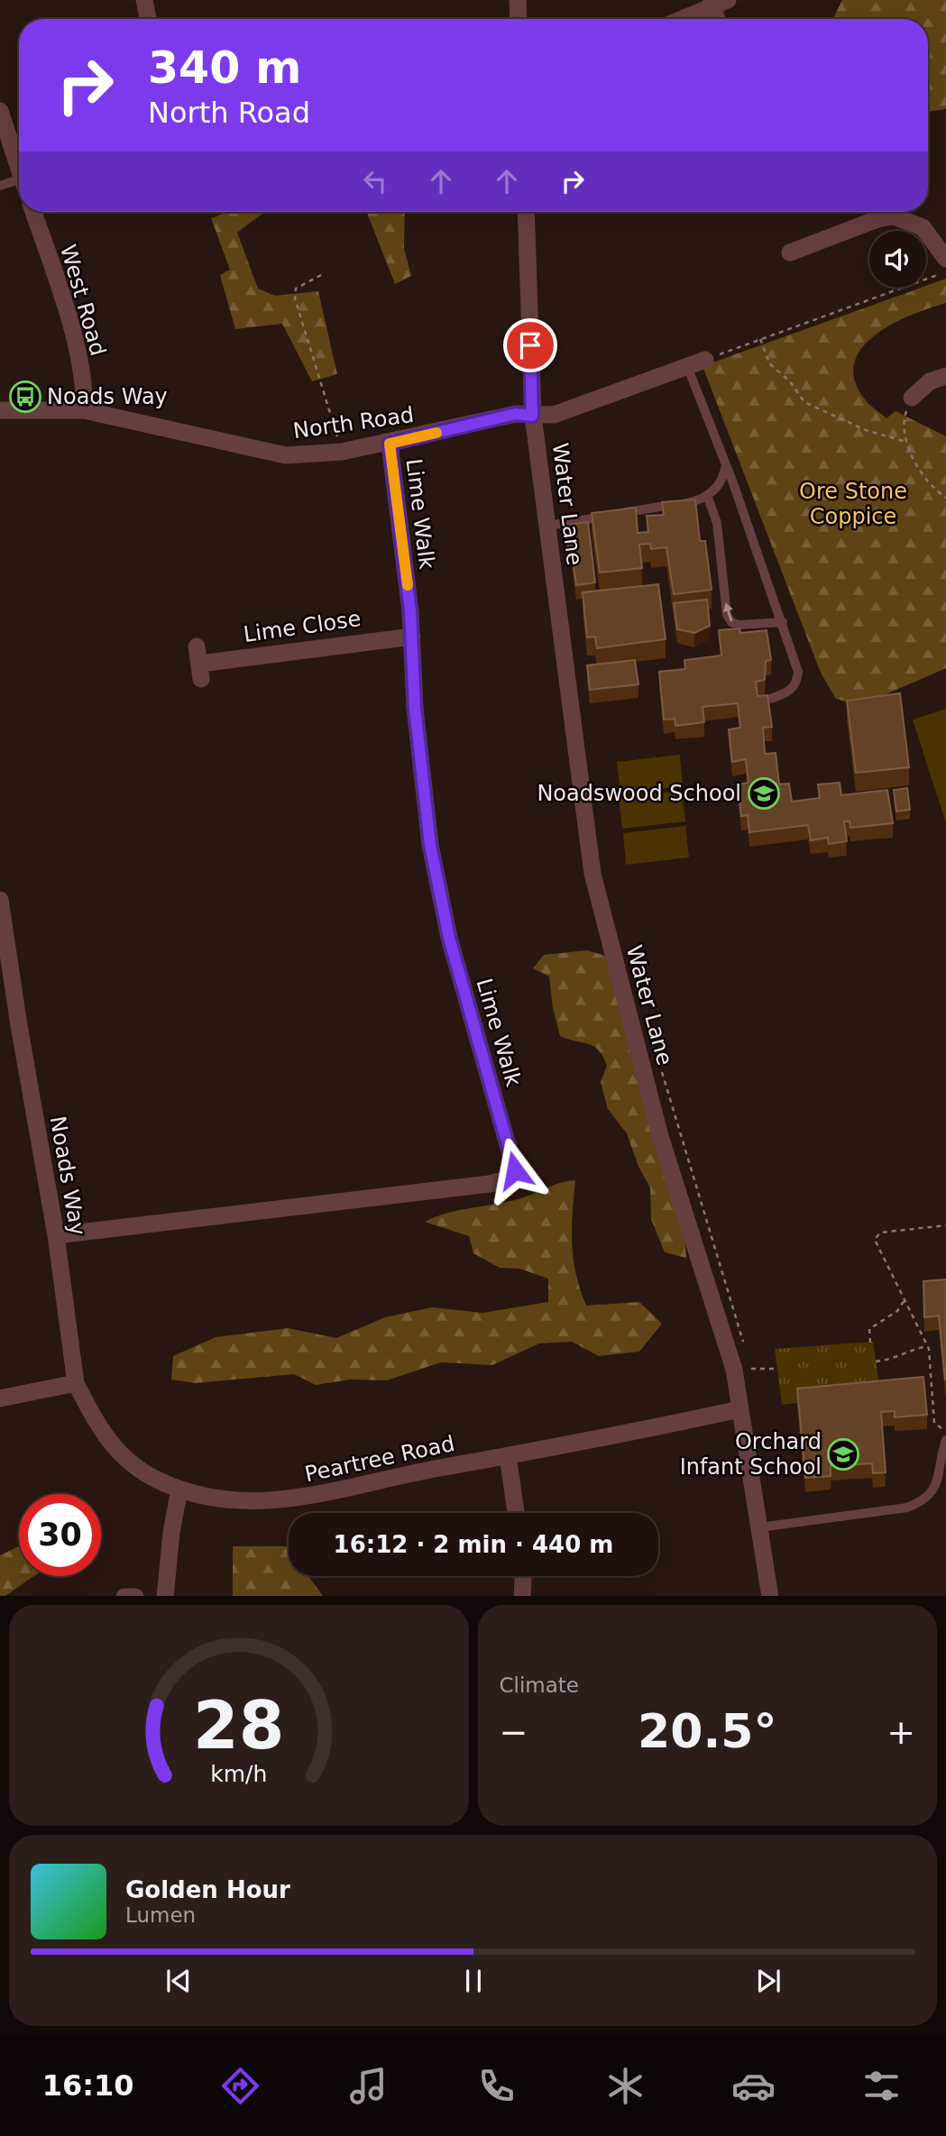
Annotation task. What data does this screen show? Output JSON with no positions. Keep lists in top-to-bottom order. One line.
{"streets":{"street":["West Road","North Road","Water Lane","Lime Walk","Lime Close","Noads Way","Peartree Road"]},"crossings":[["West Road","North Road"],["North Road","Water Lane"],["North Road","Lime Walk"],["Water Lane","Peartree Road"],["Lime Walk","Lime Close"],["Lime Walk","Noads Way"],["Noads Way","Peartree Road"]],"parks":["Ore Stone Coppice"],"places":{"bus stop":["Noads Way"],"school or university":["Noadswood School","Orchard Infant School"]},"page":{"turn":["340 m","North Road"],"limit":"30","trip":"16:12 · 2 min · 440 m","tile":"Climate","heat":["−","20.5°","+"],"song":["Golden Hour","Lumen"],"tabs":"16:10","gauge":["28","km/h"]}}
